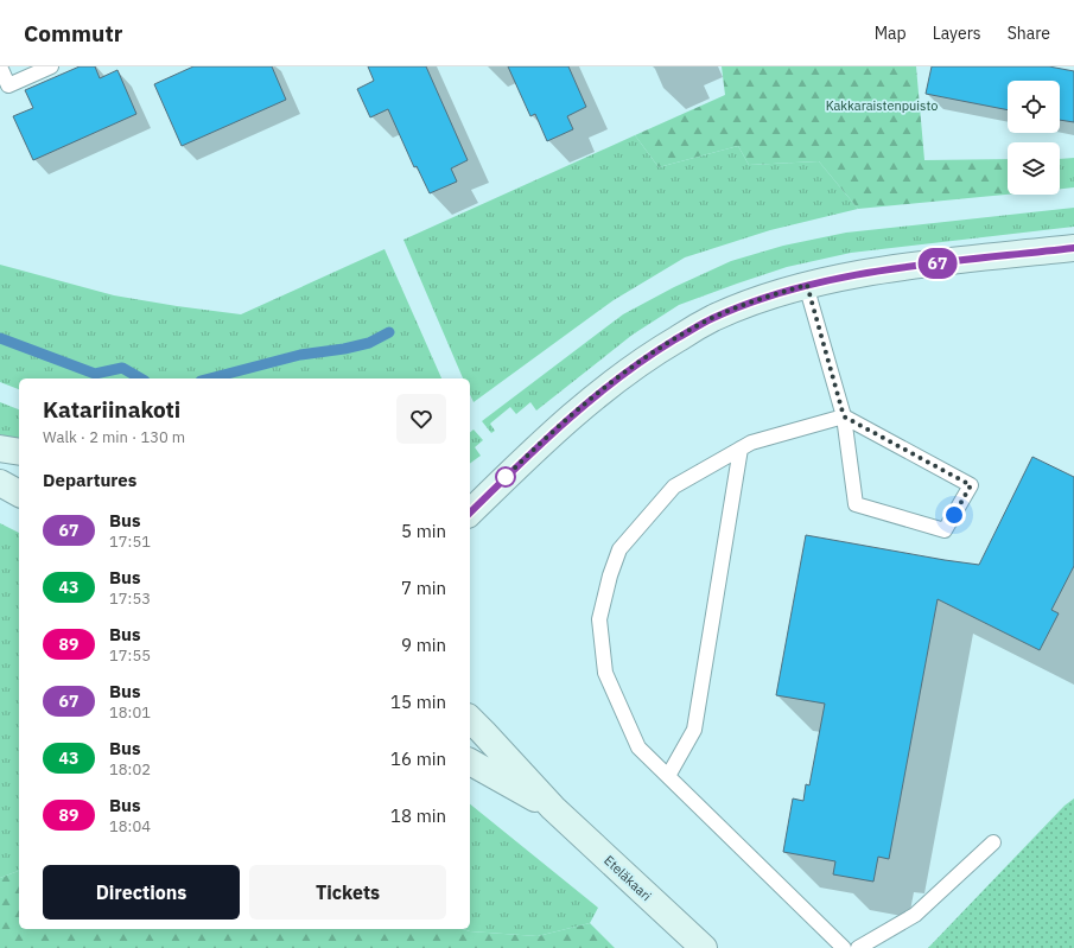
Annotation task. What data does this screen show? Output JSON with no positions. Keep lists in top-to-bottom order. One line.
{"streets":{"street":["Eteläkaari"]},"parks":["Kakkaraistenpuisto"],"lines":["bus line 67"],"page":{"header":"Commutr","nav":["Map","Layers","Share"],"on_map":"67","heading":[["Katariinakoti","Walk · 2 min · 130 m"],"Departures"],"list":[{"mark":"67","name":"Bus","note":"17:51","value":"5 min"},{"mark":"43","name":"Bus","note":"17:53","value":"7 min"},{"mark":"89","name":"Bus","note":"17:55","value":"9 min"},{"mark":"67","name":"Bus","note":"18:01","value":"15 min"},{"mark":"43","name":"Bus","note":"18:02","value":"16 min"},{"mark":"89","name":"Bus","note":"18:04","value":"18 min"}],"buttons":["Directions","Tickets"]}}
